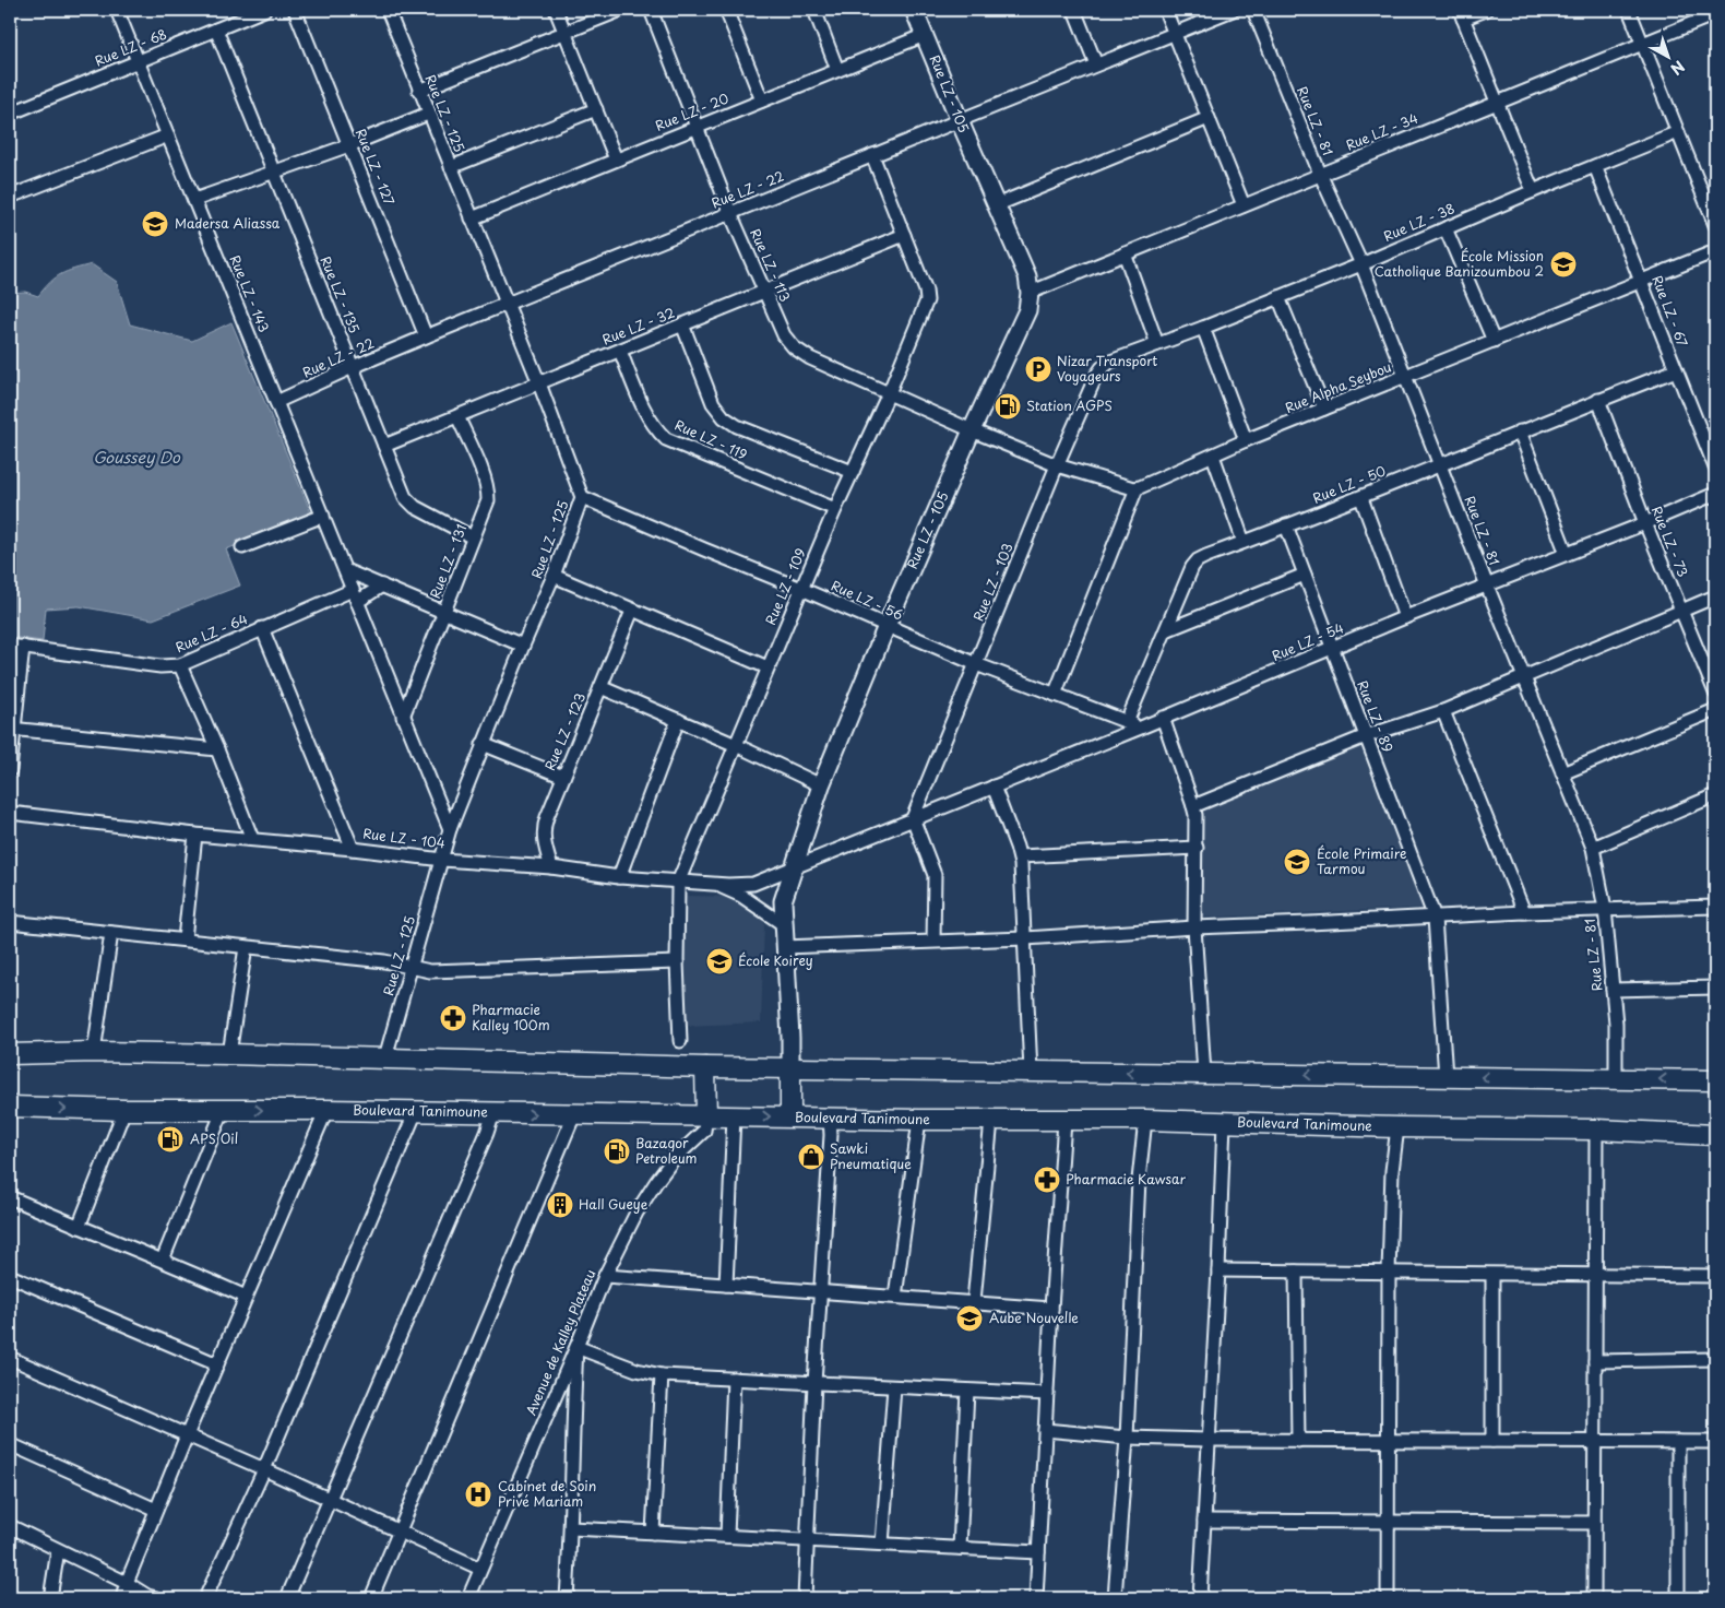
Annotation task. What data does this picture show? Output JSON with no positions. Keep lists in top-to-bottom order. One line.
{"streets":{"main road":["Rue LZ - 105","Boulevard Tanimoune"],"street":["Rue LZ - 68","Rue LZ - 20","Rue LZ - 125","Rue LZ - 81","Rue LZ - 34","Rue LZ - 127","Rue LZ - 22","Rue LZ - 38","Rue LZ - 113","Rue LZ - 143","Rue LZ - 135","Rue LZ - 67","Rue LZ - 32","Rue Alpha Seybou","Rue LZ - 119","Rue LZ - 50","Rue LZ - 73","Rue LZ - 131","Rue LZ - 103","Rue LZ - 109","Rue LZ - 56","Rue LZ - 64","Rue LZ - 54","Rue LZ - 89","Rue LZ - 123","Rue LZ - 104","Avenue de Kalley Plateau"]},"crossings":[["Rue LZ - 68","Rue LZ - 143"],["Rue LZ - 68","Rue LZ - 135"],["Rue LZ - 105","Rue LZ - 20"],["Rue LZ - 105","Rue LZ - 34"],["Rue LZ - 105","Rue LZ - 22"],["Rue LZ - 105","Rue LZ - 113"],["Rue LZ - 105","Rue LZ - 56"],["Rue LZ - 105","Rue LZ - 54"],["Rue LZ - 105","Rue LZ - 104"],["Rue LZ - 20","Rue LZ - 125"],["Rue LZ - 20","Rue LZ - 113"],["Rue LZ - 125","Rue LZ - 22"],["Rue LZ - 125","Rue LZ - 32"],["Rue LZ - 125","Rue LZ - 56"],["Rue LZ - 125","Rue LZ - 104"],["Rue LZ - 81","Rue LZ - 34"],["Rue LZ - 81","Rue LZ - 38"],["Rue LZ - 81","Rue Alpha Seybou"],["Rue LZ - 81","Rue LZ - 50"],["Rue LZ - 81","Rue LZ - 54"],["Rue LZ - 127","Rue LZ - 22"],["Rue LZ - 22","Rue LZ - 113"],["Rue LZ - 22","Rue LZ - 143"],["Rue LZ - 22","Rue LZ - 135"],["Rue LZ - 22","Rue LZ - 109"],["Rue LZ - 38","Rue LZ - 67"],["Rue LZ - 38","Rue LZ - 103"],["Rue LZ - 113","Rue LZ - 32"],["Rue LZ - 113","Rue LZ - 109"],["Rue LZ - 143","Rue LZ - 64"],["Rue LZ - 135","Rue LZ - 32"],["Rue LZ - 135","Rue LZ - 131"],["Rue LZ - 67","Rue Alpha Seybou"],["Rue LZ - 67","Rue LZ - 50"],["Rue LZ - 32","Rue LZ - 119"],["Rue LZ - 32","Rue LZ - 131"],["Rue LZ - 32","Rue LZ - 109"],["Rue LZ - 119","Rue LZ - 109"],["Rue LZ - 50","Rue LZ - 73"],["Rue LZ - 50","Rue LZ - 56"],["Rue LZ - 50","Rue LZ - 89"],["Rue LZ - 73","Rue LZ - 54"],["Rue LZ - 103","Rue LZ - 56"],["Rue LZ - 103","Rue LZ - 54"],["Rue LZ - 109","Rue LZ - 56"],["Rue LZ - 109","Rue LZ - 104"],["Rue LZ - 56","Rue LZ - 54"],["Rue LZ - 54","Rue LZ - 89"],["Rue LZ - 54","Rue LZ - 104"],["Rue LZ - 123","Rue LZ - 104"],["Boulevard Tanimoune","Avenue de Kalley Plateau"]],"water":["Goussey Do"],"places":{"school or university":["Madersa Aliassa","École Mission Catholique Banizoumbou 2","École Primaire Tarmou","École Koirey","Aube Nouvelle"],"parking":["Nizar Transport Voyageurs"],"fuel station":["Station AGPS","APS Oil","Bazagor Petroleum"],"pharmacy":["Pharmacie Kalley 100m","Pharmacie Kawsar"],"shop":["Sawki Pneumatique"],"building":["Hall Gueye"],"hospital":["Cabinet de Soin Privé Mariam"]},"north":"bottom right"}
